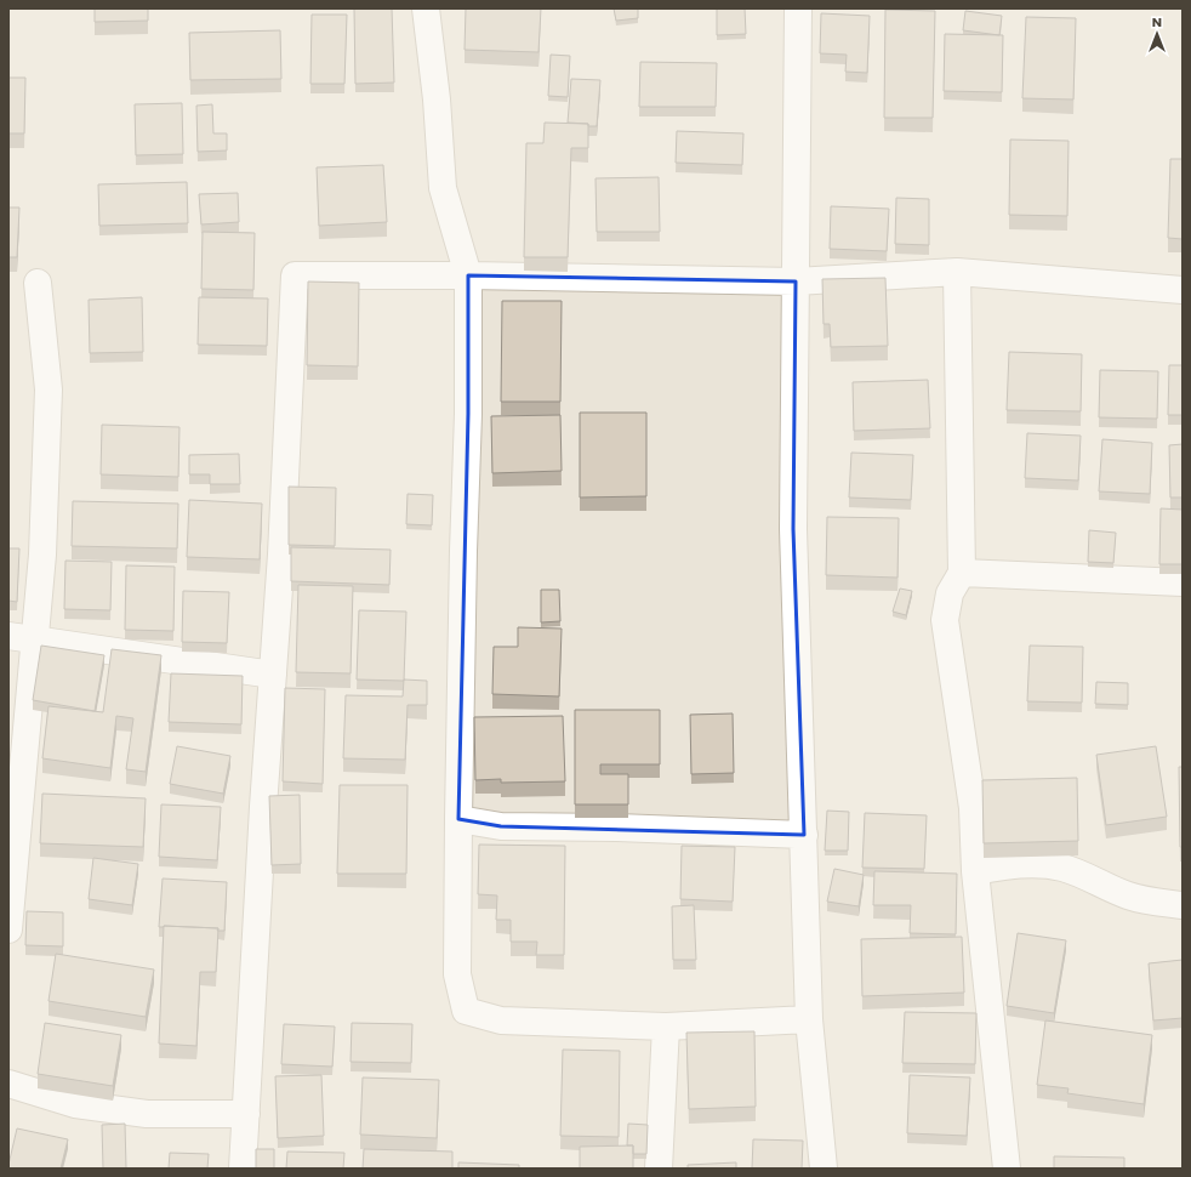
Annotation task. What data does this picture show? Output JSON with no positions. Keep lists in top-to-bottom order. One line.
{"north":"top"}
